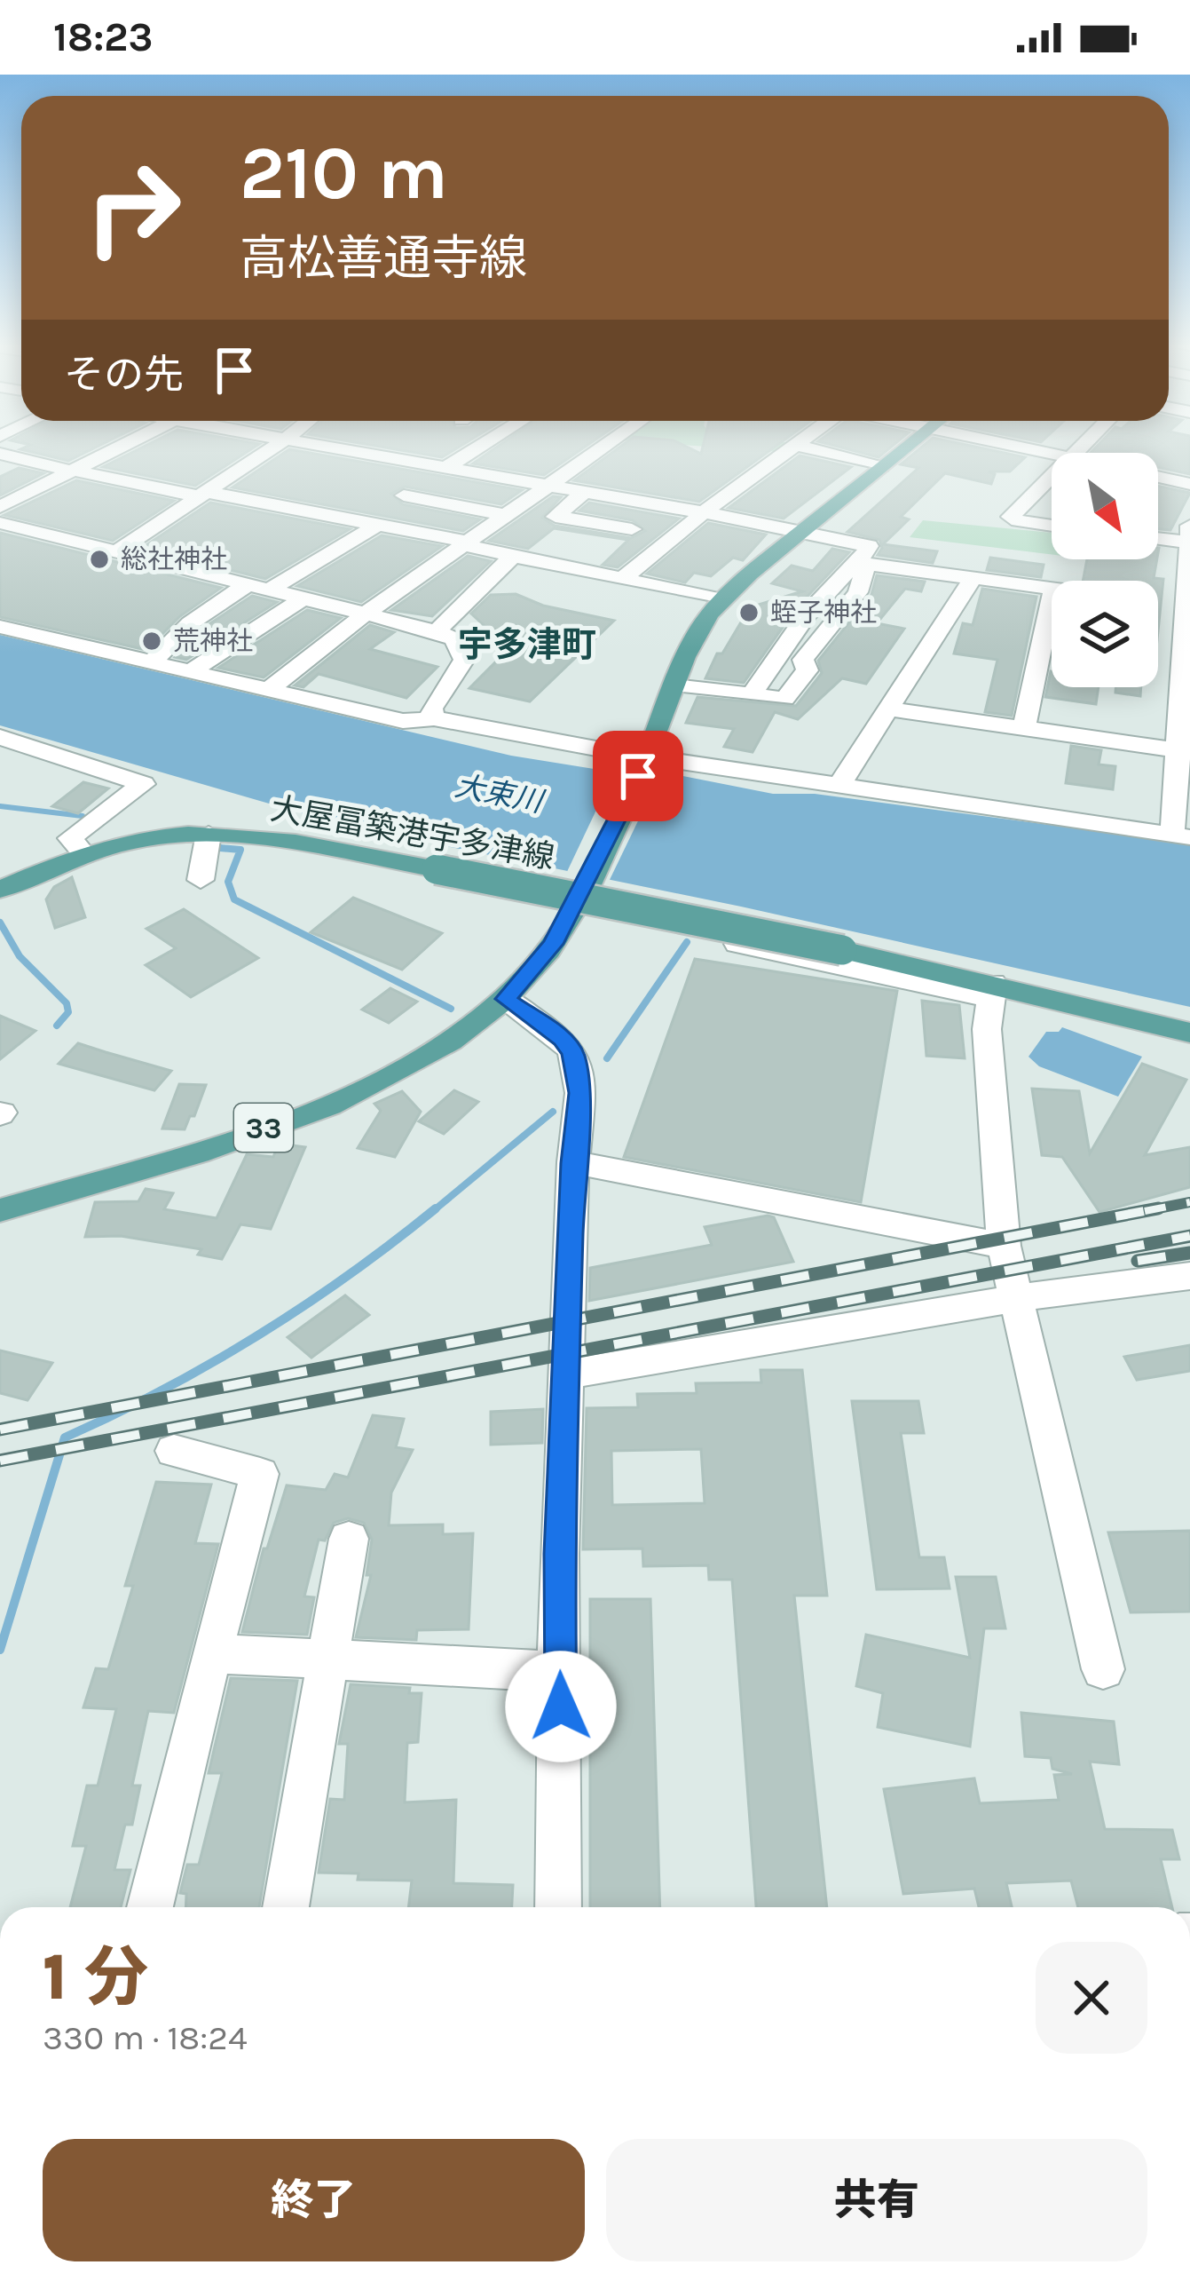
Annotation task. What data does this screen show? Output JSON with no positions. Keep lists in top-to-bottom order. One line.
{"streets":{"main road":["大屋冨築港宇多津線","33"]},"districts":["宇多津町"],"water":["大束川"],"places":["総社神社","蛭子神社","荒神社"],"north":"bottom right","page":{"status":"18:23","turn":["210 m","高松善通寺線"],"then":"その先","heading":["1 分","330 m · 18:24"],"buttons":["終了","共有"]}}
